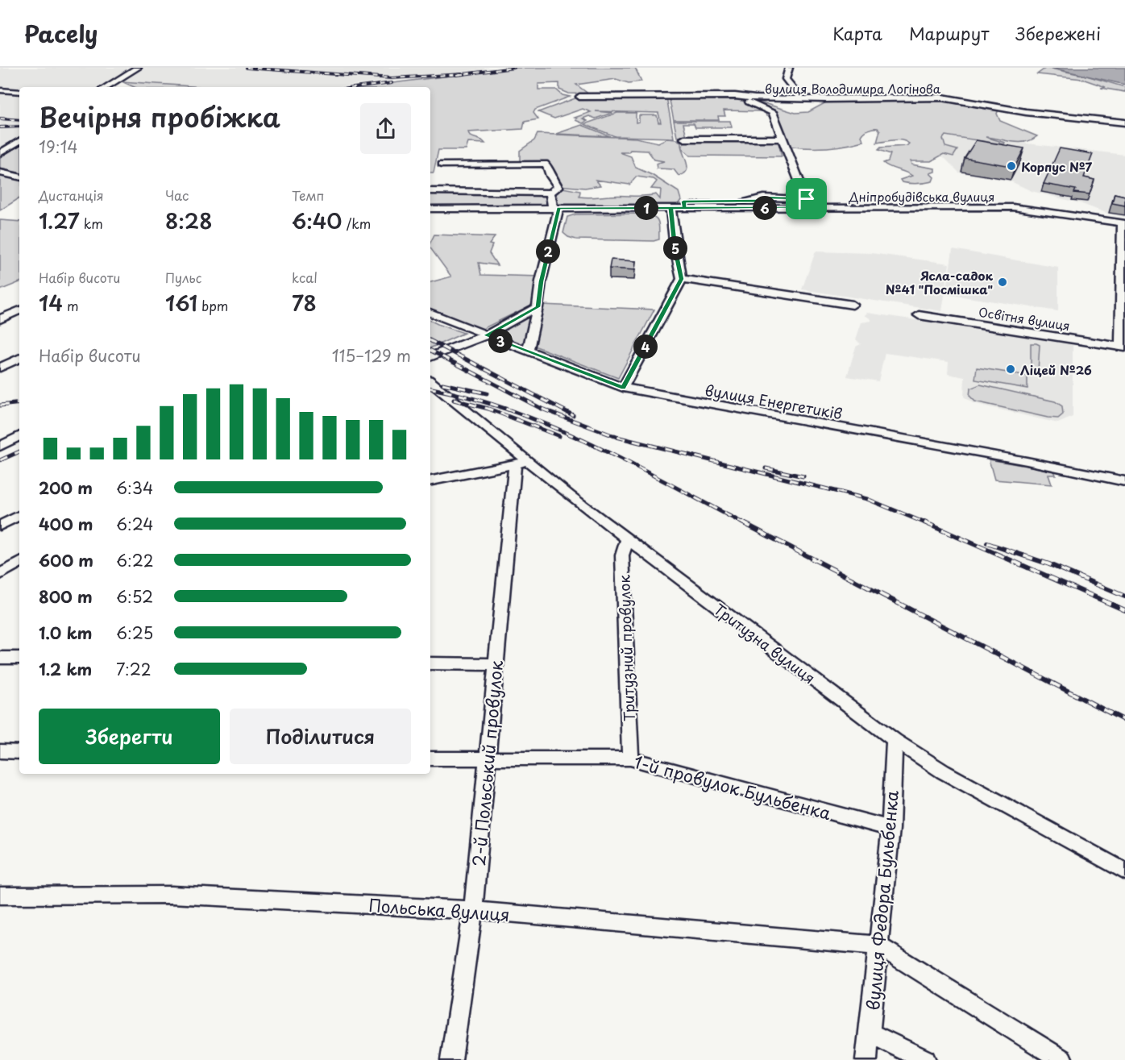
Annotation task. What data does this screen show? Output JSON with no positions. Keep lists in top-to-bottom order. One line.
{"streets":{"street":["вулиця Володимира Логінова","Дніпробудівська вулиця","Освітня вулиця","вулиця Енергетиків","Тритузна вулиця","Тритузний провулок","2-й Польський провулок","1-й провулок Бульбенка","вулиця Федора Бульбенка","Польська вулиця"]},"crossings":[["Тритузна вулиця","Тритузний провулок"],["Тритузна вулиця","2-й Польський провулок"],["Тритузна вулиця","вулиця Федора Бульбенка"],["Тритузний провулок","1-й провулок Бульбенка"],["2-й Польський провулок","1-й провулок Бульбенка"],["2-й Польський провулок","Польська вулиця"],["1-й провулок Бульбенка","вулиця Федора Бульбенка"],["вулиця Федора Бульбенка","Польська вулиця"]],"places":["Корпус №7","Ясла-садок №41 \"Посмішка\"","Ліцей №26"],"page":{"header":"Pacely","nav":["Карта","Маршрут","Збережені"],"heading":["Вечірня пробіжка","19:14"],"stats":[["Дистанція","1.27 km"],["Час","8:28"],["Темп","6:40 /km"],["Набір висоти","14 m"],["Пульс","161 bpm"],["kcal","78"]],"pins":["1","6","5","2","3","4"],"chart":["Набір висоти","115–129 m"],"list":[{"name":"200 m","note":"6:34"},{"name":"400 m","note":"6:24"},{"name":"600 m","note":"6:22"},{"name":"800 m","note":"6:52"},{"name":"1.0 km","note":"6:25"},{"name":"1.2 km","note":"7:22"}],"buttons":["Зберегти","Поділитися"]}}
